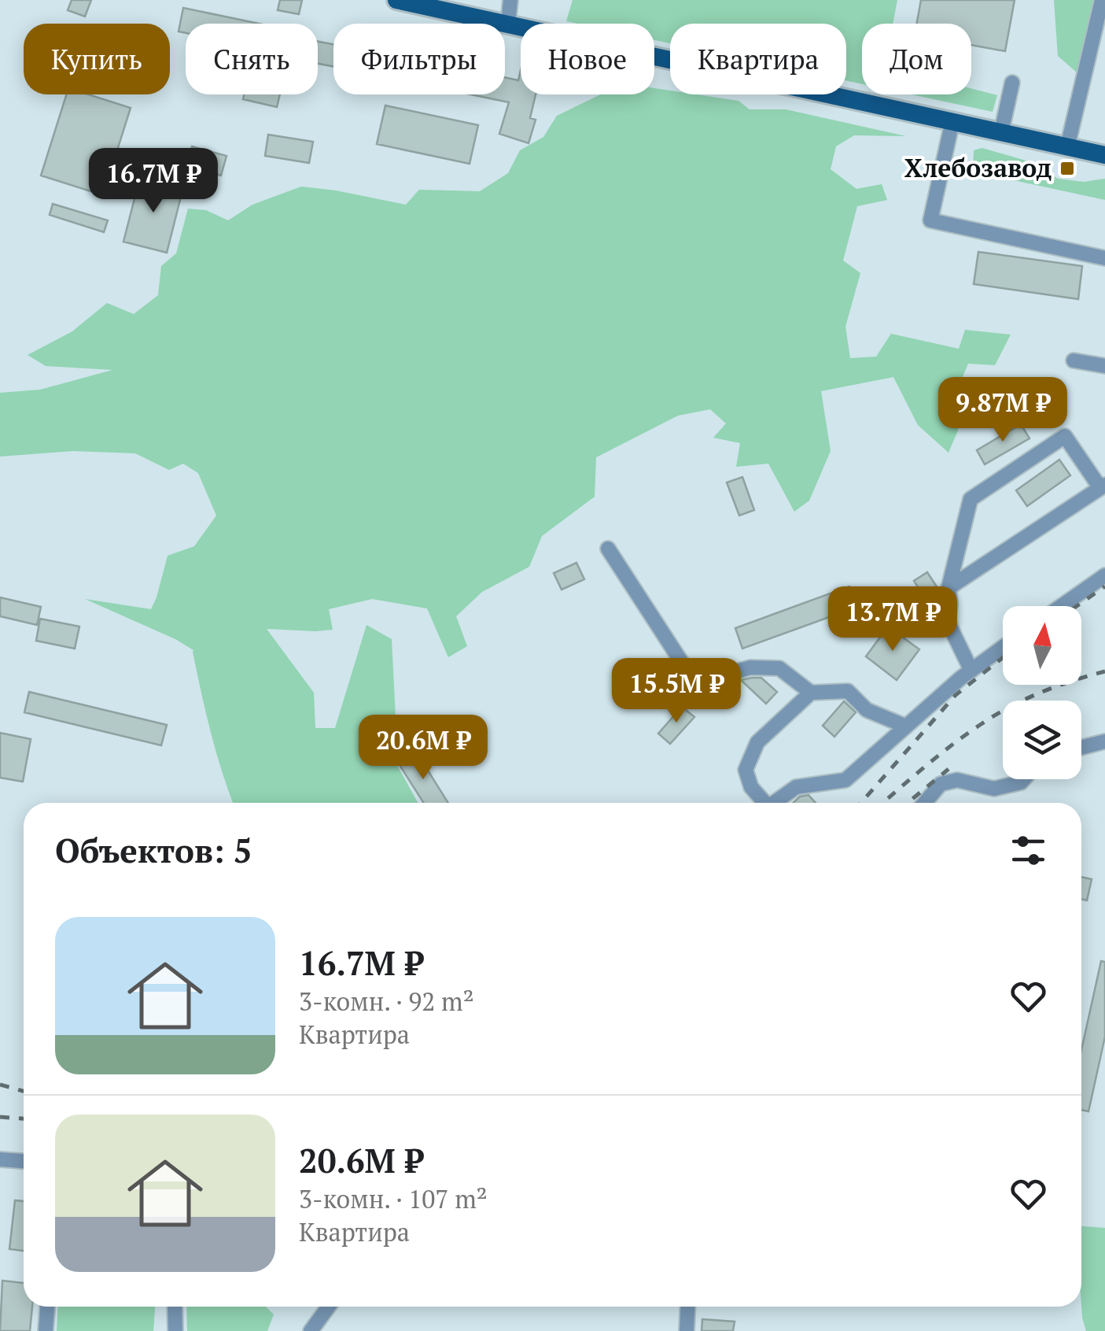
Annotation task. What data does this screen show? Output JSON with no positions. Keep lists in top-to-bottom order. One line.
{"places":{"transit":["Хлебозавод"]},"north":"top","page":{"chip":["Купить","Снять","Фильтры","Новое","Квартира","Дом"],"price":["16.7M ₽","9.87M ₽","13.7M ₽","15.5M ₽","20.6M ₽"],"heading":"Объектов: 5","list":[{"name":"16.7M ₽","note":"3-комн. · 92 m² · Квартира"},{"name":"20.6M ₽","note":"3-комн. · 107 m² · Квартира"}]}}
